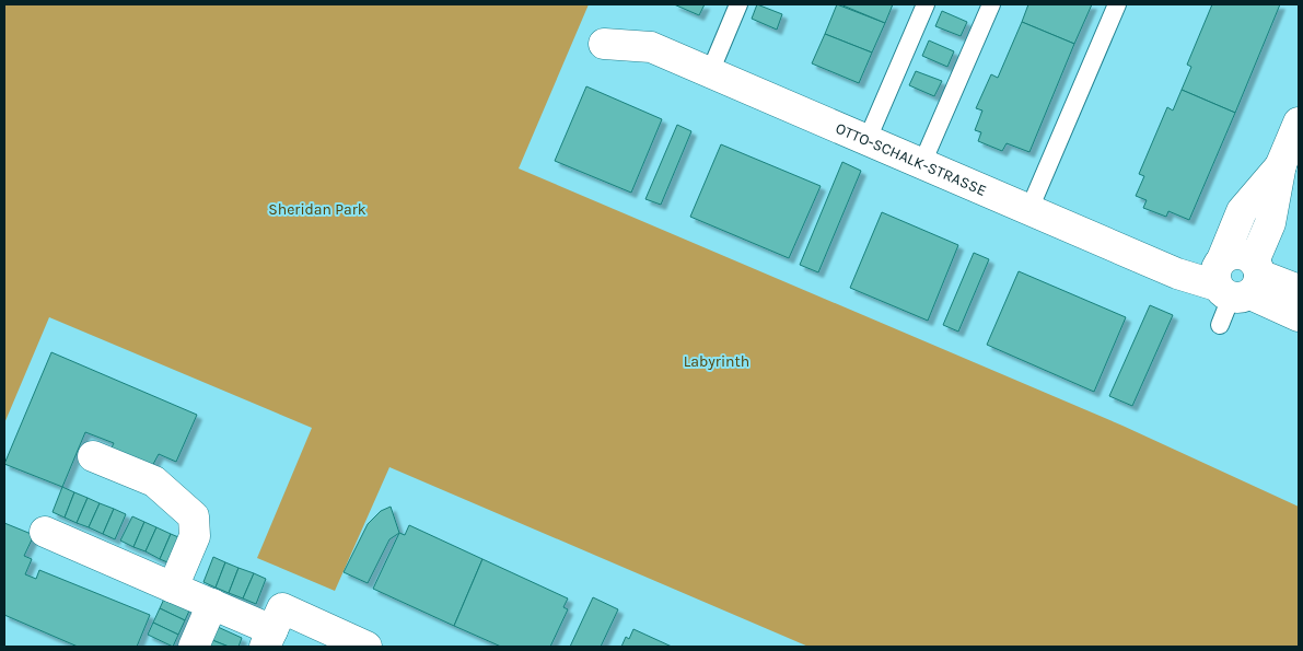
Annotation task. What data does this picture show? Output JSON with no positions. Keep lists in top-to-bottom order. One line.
{"streets":{"street":["OTTO-SCHALK-STRASSE"]},"parks":["Sheridan Park","Labyrinth"]}
